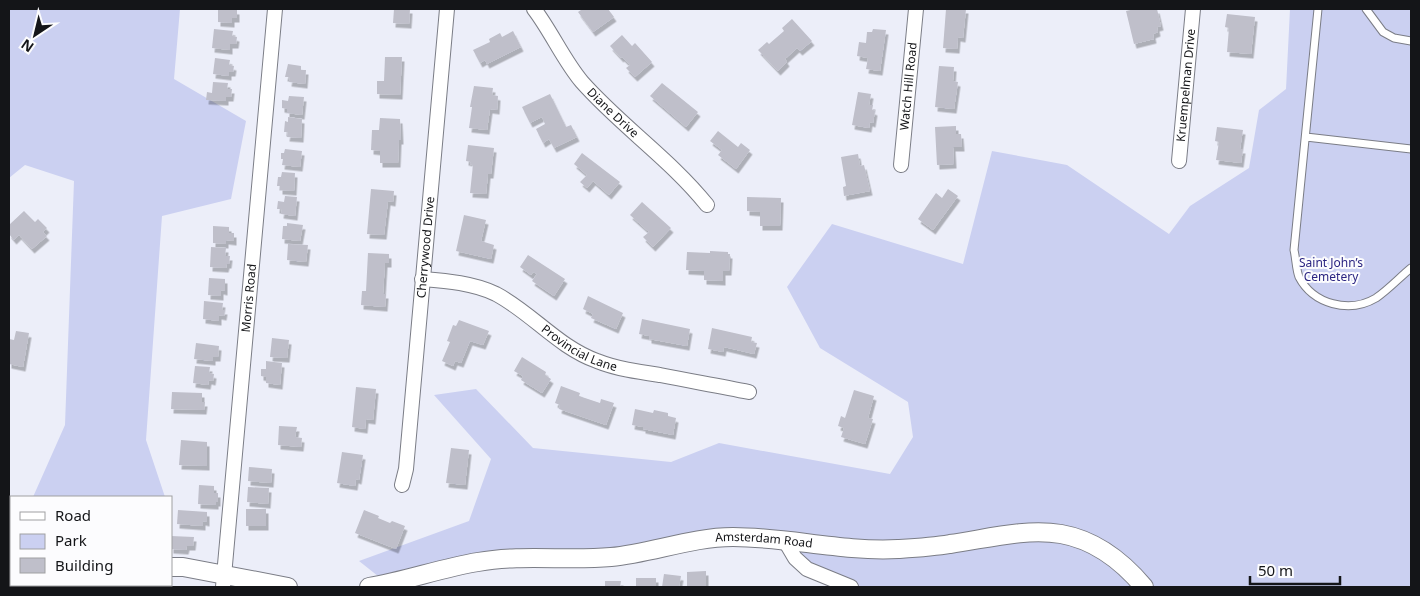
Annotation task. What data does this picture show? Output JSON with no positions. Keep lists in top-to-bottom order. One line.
{"streets":{"street":["Kruempelman Drive","Watch Hill Road","Diane Drive","Cherrywood Drive","Morris Road","Provincial Lane","Amsterdam Road"]},"crossings":[["Cherrywood Drive","Provincial Lane"]],"parks":["Saint John’s Cemetery"],"legend":["Road","Park","Building"],"scale_bar":"50 m","north":"bottom left"}
